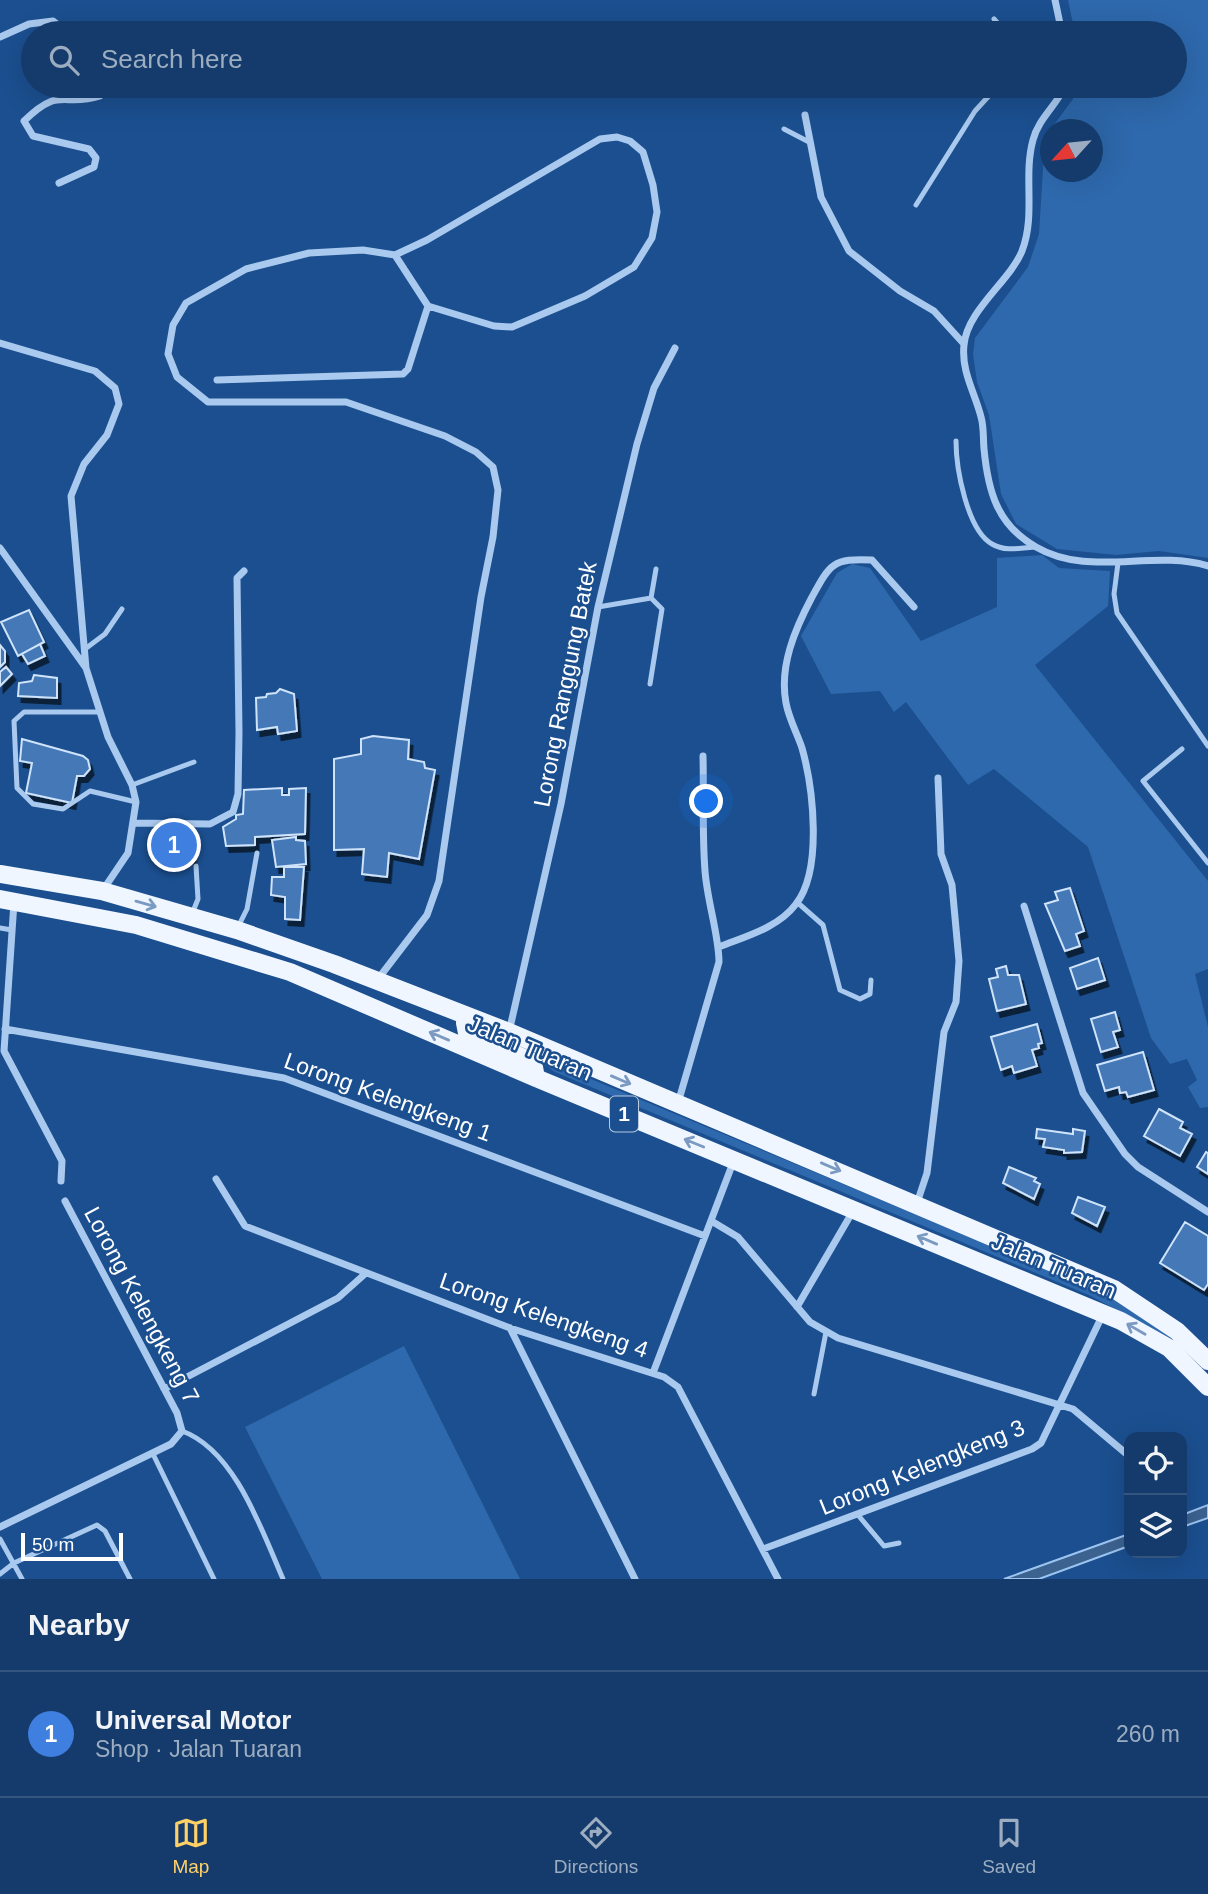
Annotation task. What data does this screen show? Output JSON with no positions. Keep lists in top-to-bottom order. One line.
{"streets":{"main road":["Jalan Tuaran","1"],"street":["Lorong Ranggung Batek","Lorong Kelengkeng 1","Lorong Kelengkeng 7","Lorong Kelengkeng 4","Lorong Kelengkeng 3"]},"crossings":[["Lorong Ranggung Batek","Jalan Tuaran"],["Jalan Tuaran","Lorong Kelengkeng 3"],["Lorong Kelengkeng 4","Lorong Kelengkeng 3"]],"scale_bar":"50 m","north":"bottom left","page":{"search":"Search here","pins":"1","scale":"50 m","heading":"Nearby","list":[{"mark":"1","name":"Universal Motor","note":"Shop · Jalan Tuaran","value":"260 m"}],"nav":["Map","Directions","Saved"]}}
